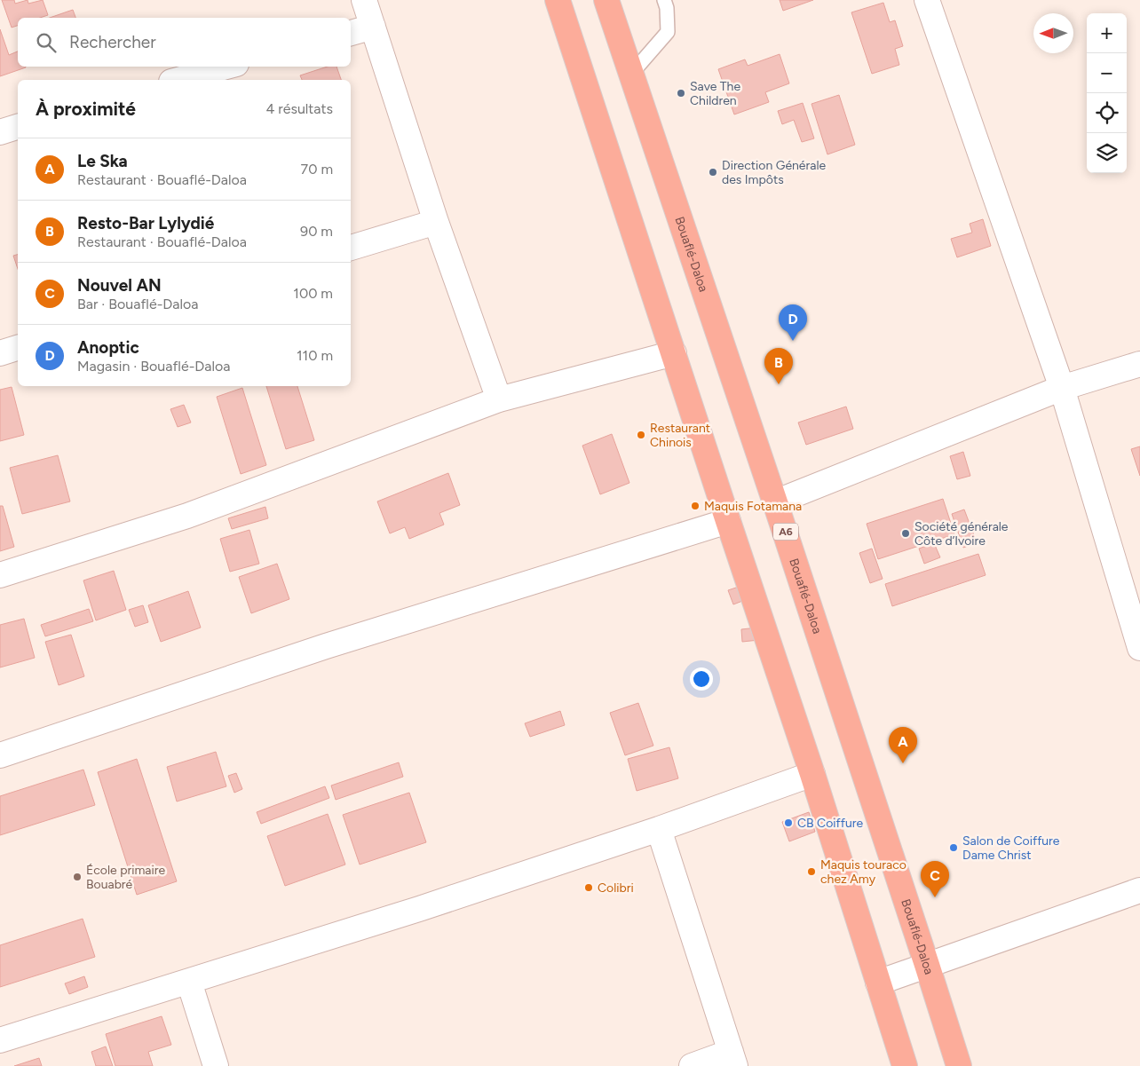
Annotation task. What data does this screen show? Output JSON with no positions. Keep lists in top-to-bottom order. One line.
{"streets":{"highway":["Bouaflé-Daloa","A6"]},"places":["Save The Children","Direction Générale des Impôts","Restaurant Chinois","Maquis Fotamana","Société générale Côte d’Ivoire","CB Coiffure","Salon de Coiffure Dame Christ","Maquis touraco chez Amy","École primaire Bouabré","Colibri"],"north":"left","page":{"map_buttons":["+","−"],"search":"Rechercher","heading":["À proximité","4 résultats"],"list":[{"mark":"A","name":"Le Ska","note":"Restaurant · Bouaflé-Daloa","value":"70 m"},{"mark":"B","name":"Resto-Bar Lylydié","note":"Restaurant · Bouaflé-Daloa","value":"90 m"},{"mark":"C","name":"Nouvel AN","note":"Bar · Bouaflé-Daloa","value":"100 m"},{"mark":"D","name":"Anoptic","note":"Magasin · Bouaflé-Daloa","value":"110 m"}],"pins":["D","B","A","C"]}}
